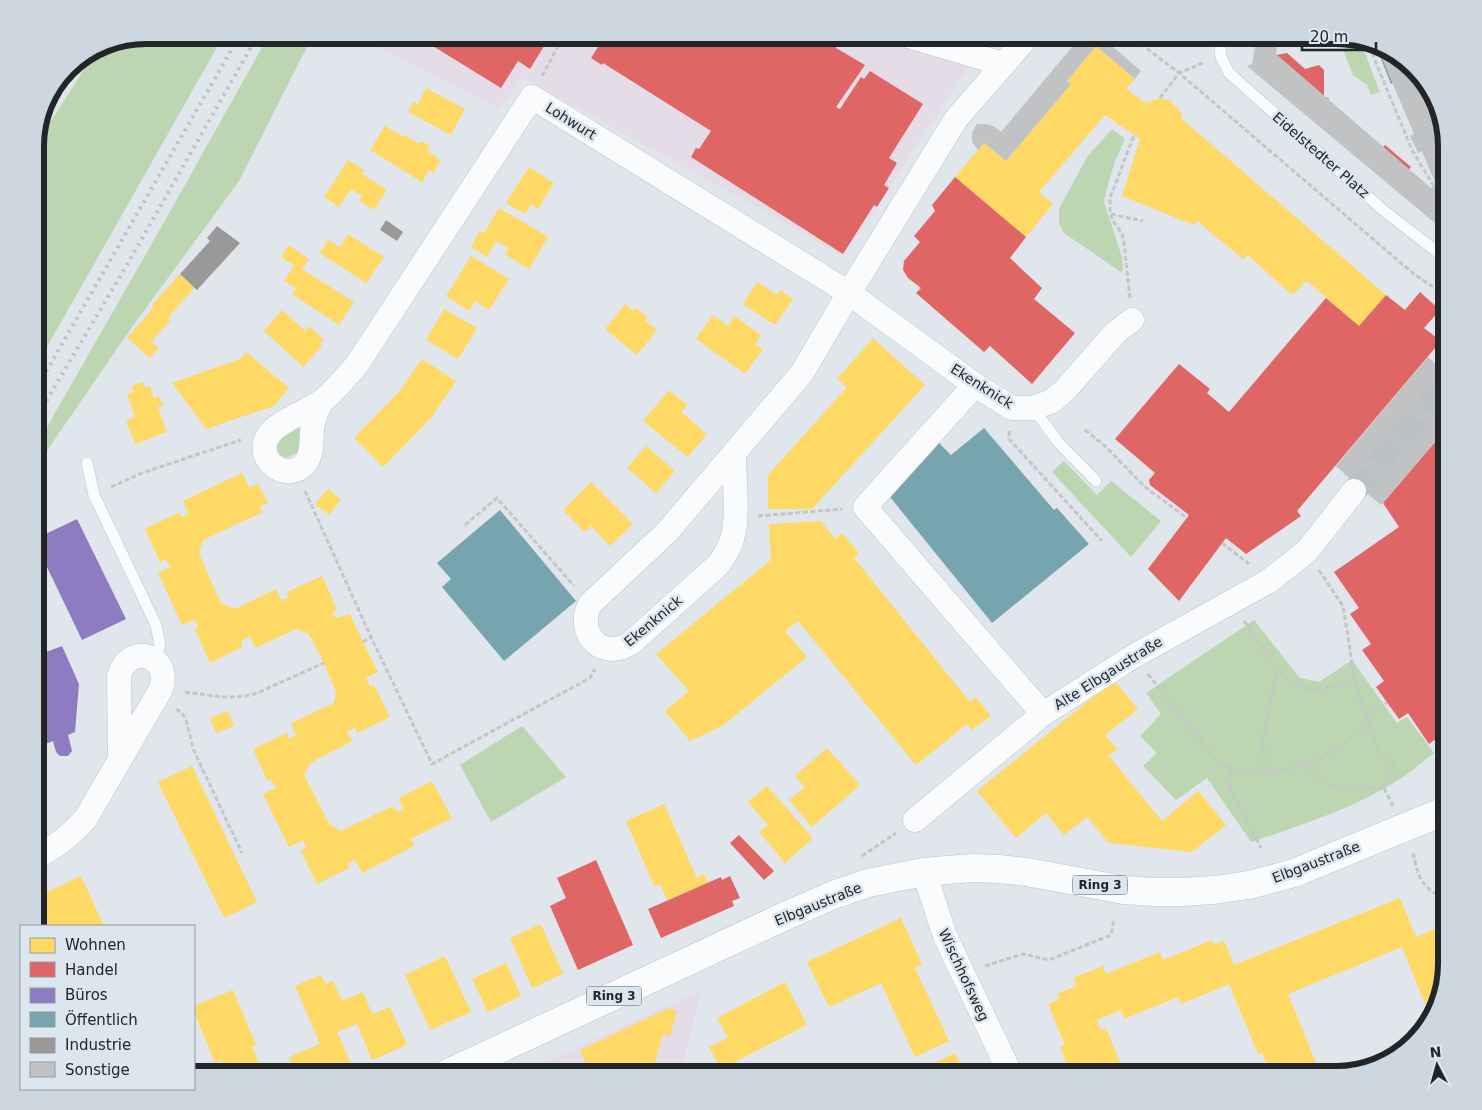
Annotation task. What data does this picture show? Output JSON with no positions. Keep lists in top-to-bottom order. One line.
{"streets":{"main road":["Elbgaustraße","Ring 3"],"street":["Lohwurt","Ekenknick","Alte Elbgaustraße","Wischhofsweg"],"lane":["Eidelstedter Platz"]},"crossings":[["Lohwurt","Ekenknick"],["Elbgaustraße","Wischhofsweg"]],"legend":["Wohnen","Handel","Büros","Öffentlich","Industrie","Sonstige"],"scale_bar":"20 m","north":"top"}
